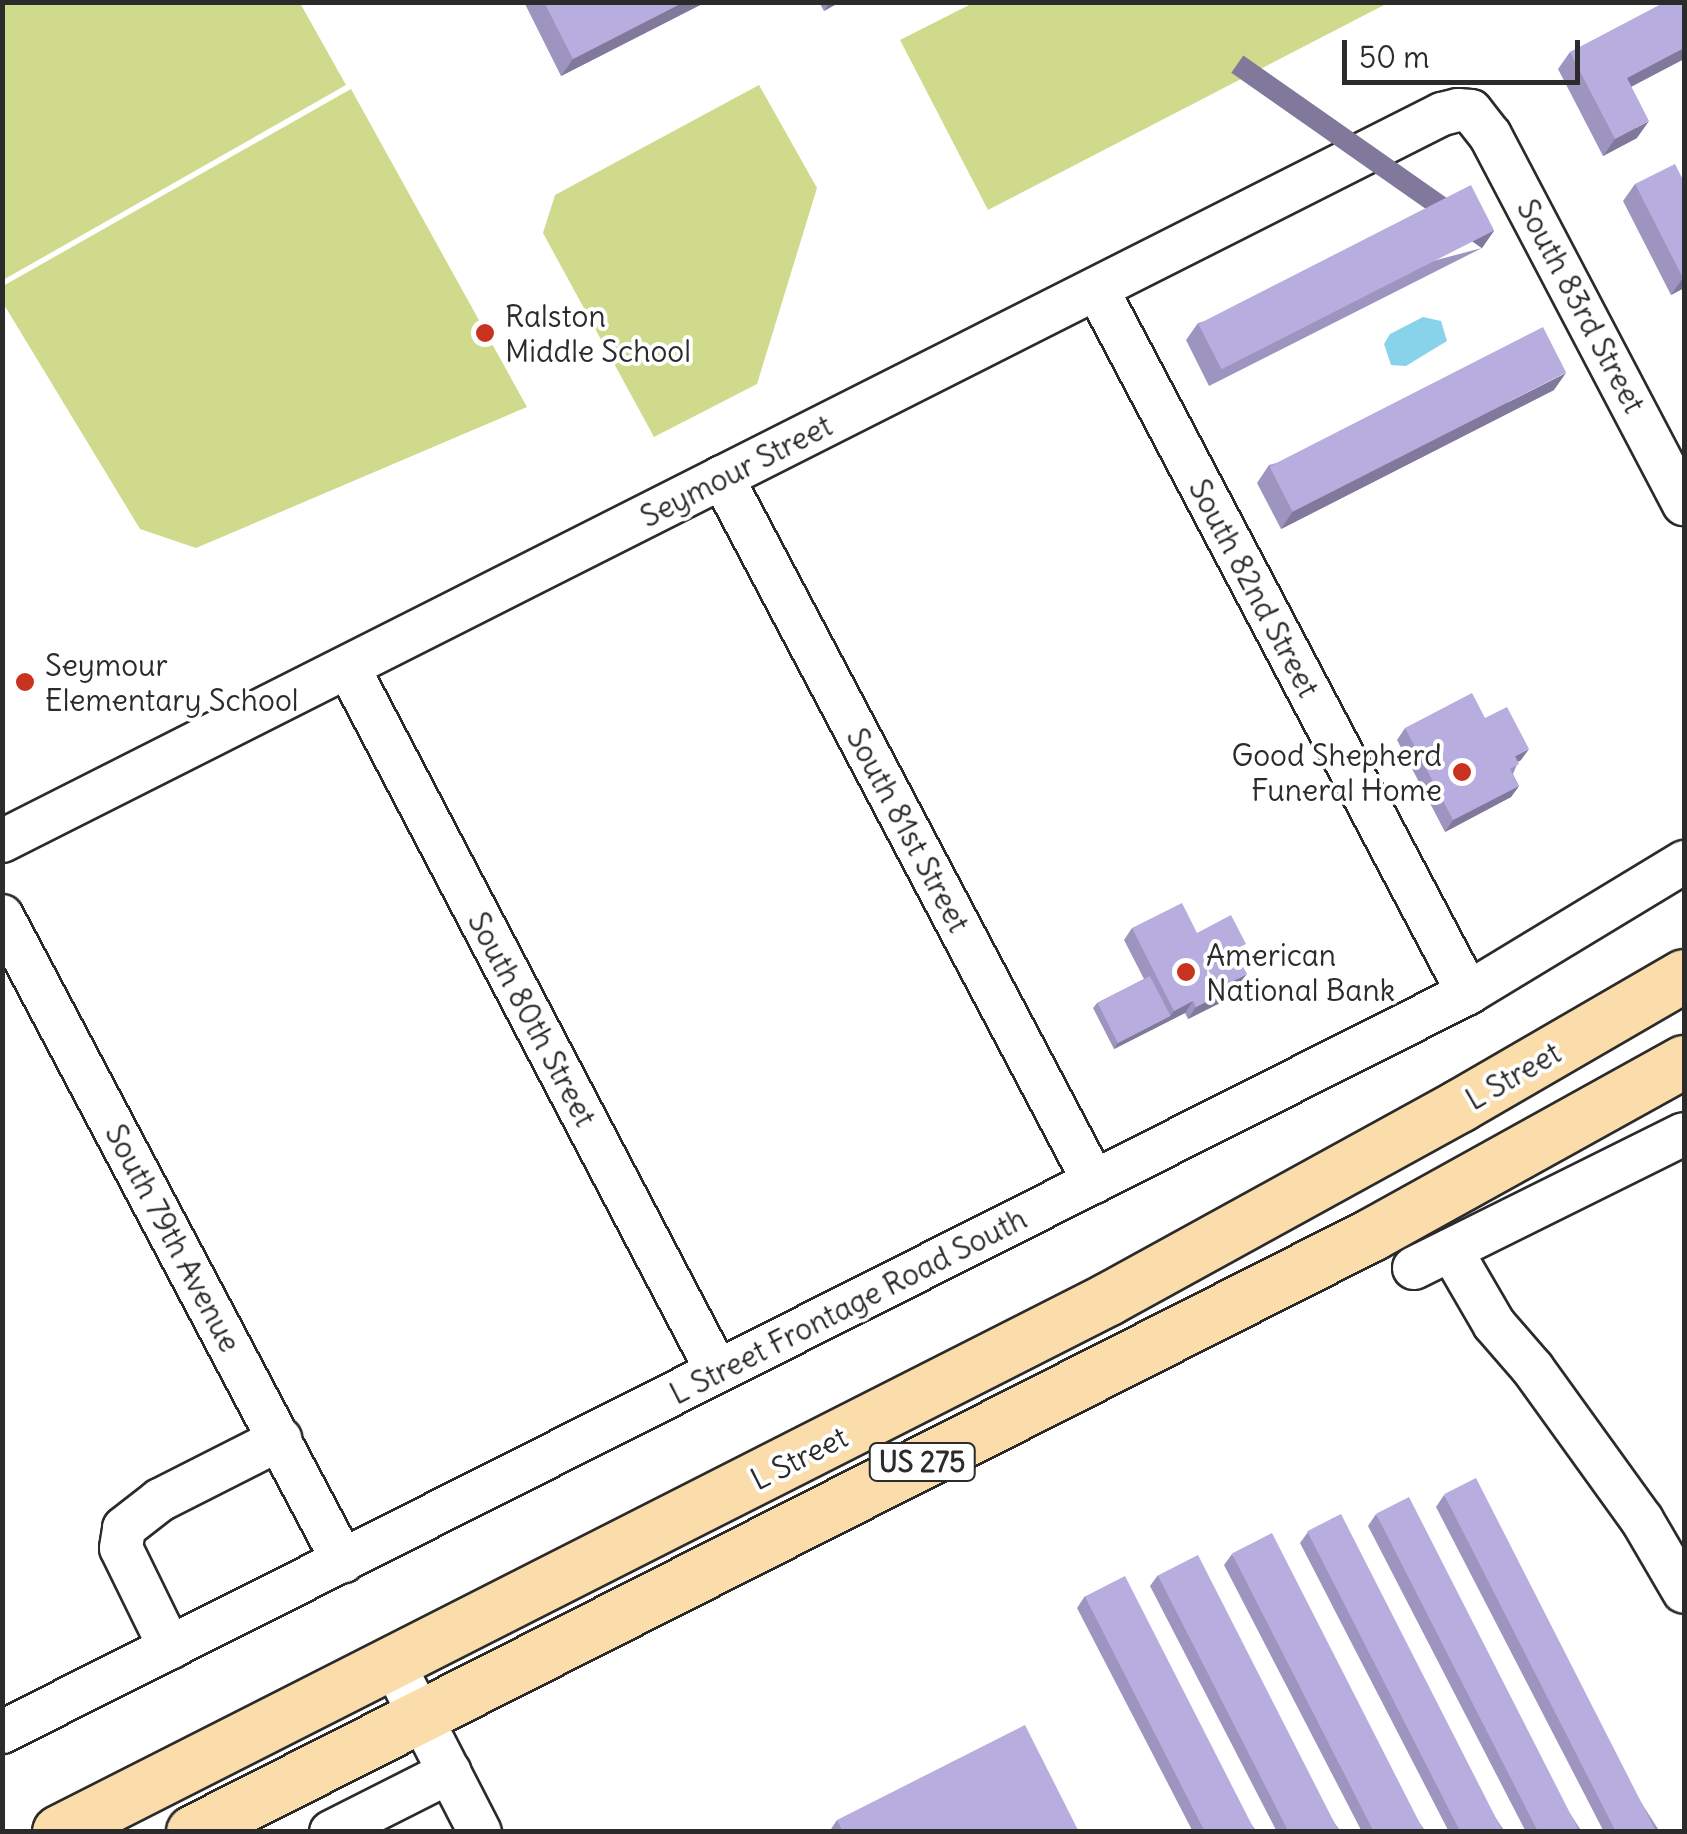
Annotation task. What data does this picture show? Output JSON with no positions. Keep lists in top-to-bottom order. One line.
{"streets":{"main road":["L Street","US 275"],"street":["South 83rd Street","Seymour Street","South 82nd Street","South 81st Street","South 80th Street","South 79th Avenue","L Street Frontage Road South"]},"crossings":[["South 83rd Street","Seymour Street"],["Seymour Street","South 82nd Street"],["Seymour Street","South 81st Street"],["Seymour Street","South 80th Street"],["South 82nd Street","L Street Frontage Road South"],["South 81st Street","L Street Frontage Road South"],["South 80th Street","L Street Frontage Road South"],["South 79th Avenue","L Street Frontage Road South"]],"places":["Ralston Middle School","Seymour Elementary School","Good Shepherd Funeral Home","American National Bank"],"scale_bar":"50 m"}
